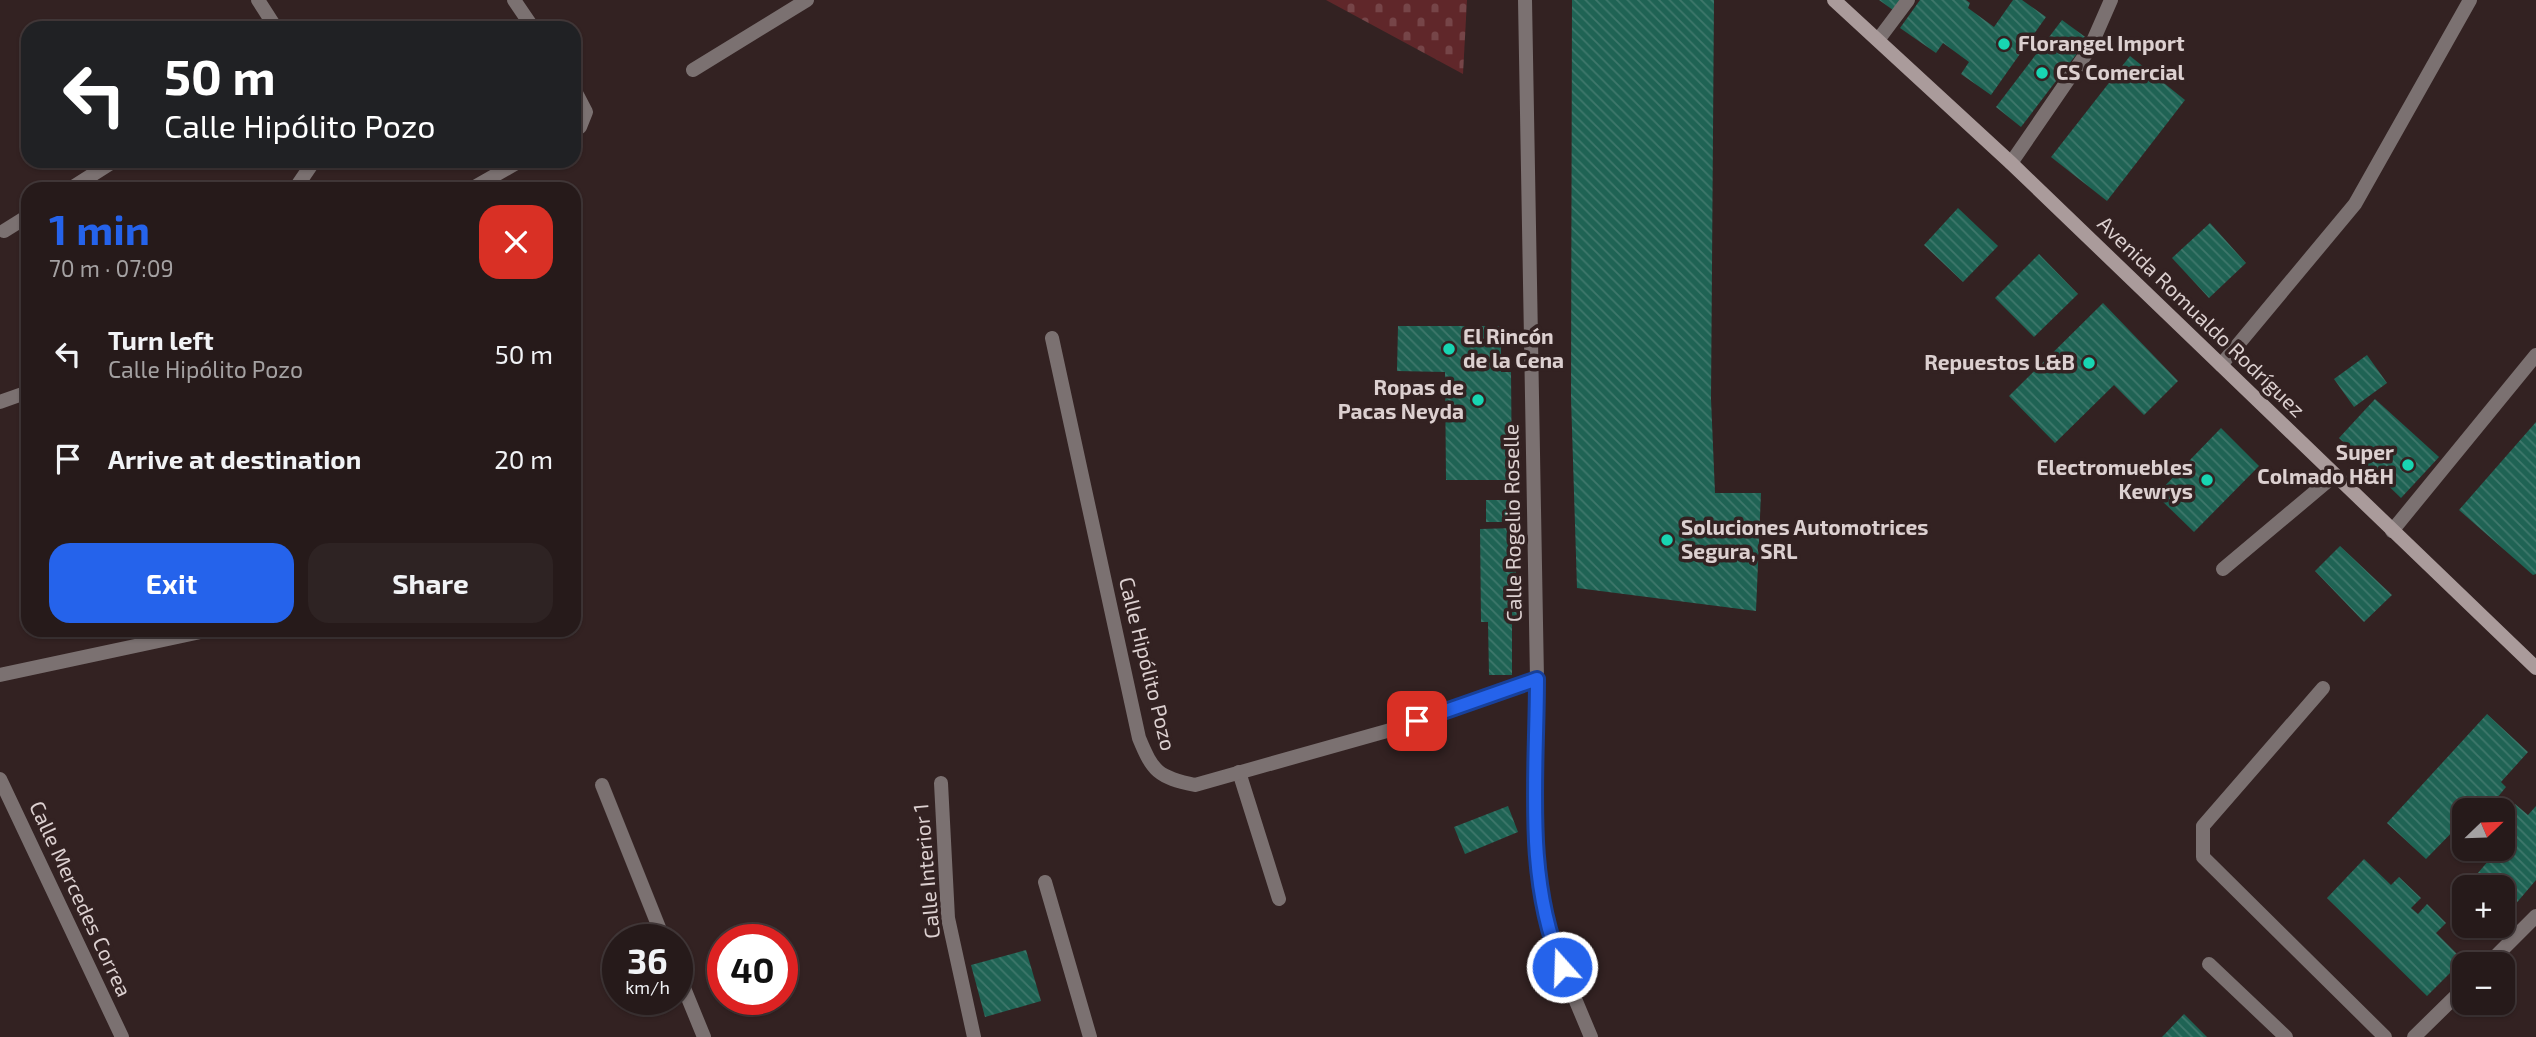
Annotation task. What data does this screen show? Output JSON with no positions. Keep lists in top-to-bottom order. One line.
{"streets":{"main road":["Avenida Romualdo Rodríguez"],"street":["Calle Rogelio Roselle","Calle Hipólito Pozo","Calle Interior 1","Calle Mercedes Correa"]},"crossings":[["Calle Rogelio Roselle","Calle Hipólito Pozo"]],"places":["Florangel Import","CS Comercial","El Rincón de la Cena","Repuestos L&B","Ropas de Pacas Neyda","Super Colmado H&H","Electromuebles Kewrys","Soluciones Automotrices Segura, SRL"],"north":"top right","page":{"turn":["50 m","Calle Hipólito Pozo"],"heading":["1 min","70 m · 07:09"],"list":[{"name":"Turn left","note":"Calle Hipólito Pozo","value":"50 m"},{"name":"Arrive at destination","value":"20 m"}],"buttons":["Exit","Share"],"map_buttons":["+","−"],"speed":"36 km/h","limit":"40"}}
